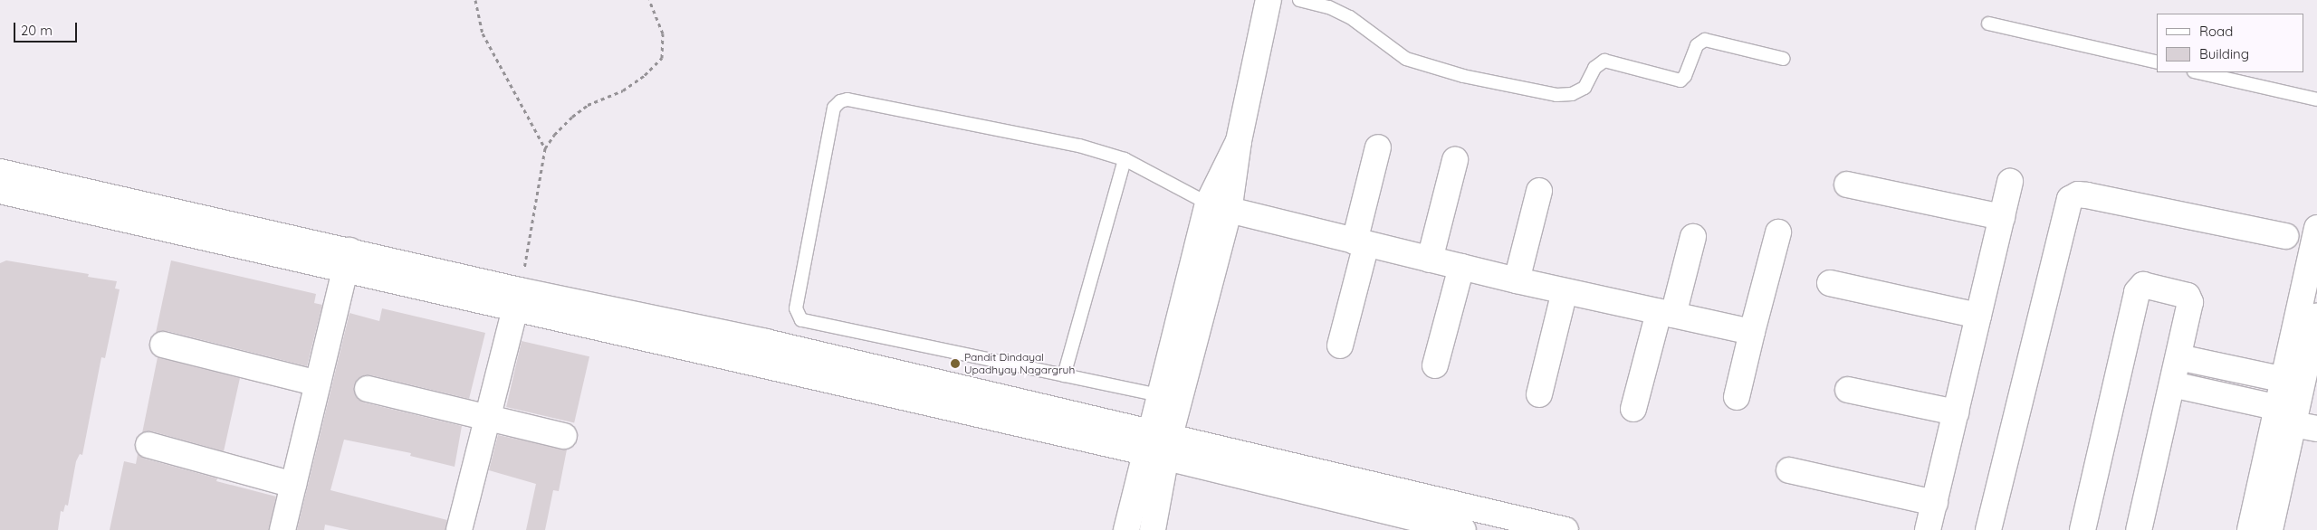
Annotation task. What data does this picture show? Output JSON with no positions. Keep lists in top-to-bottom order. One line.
{"places":["Pandit Dindayal Upadhyay Nagargruh"],"legend":["Road","Building"],"scale_bar":"20 m"}
